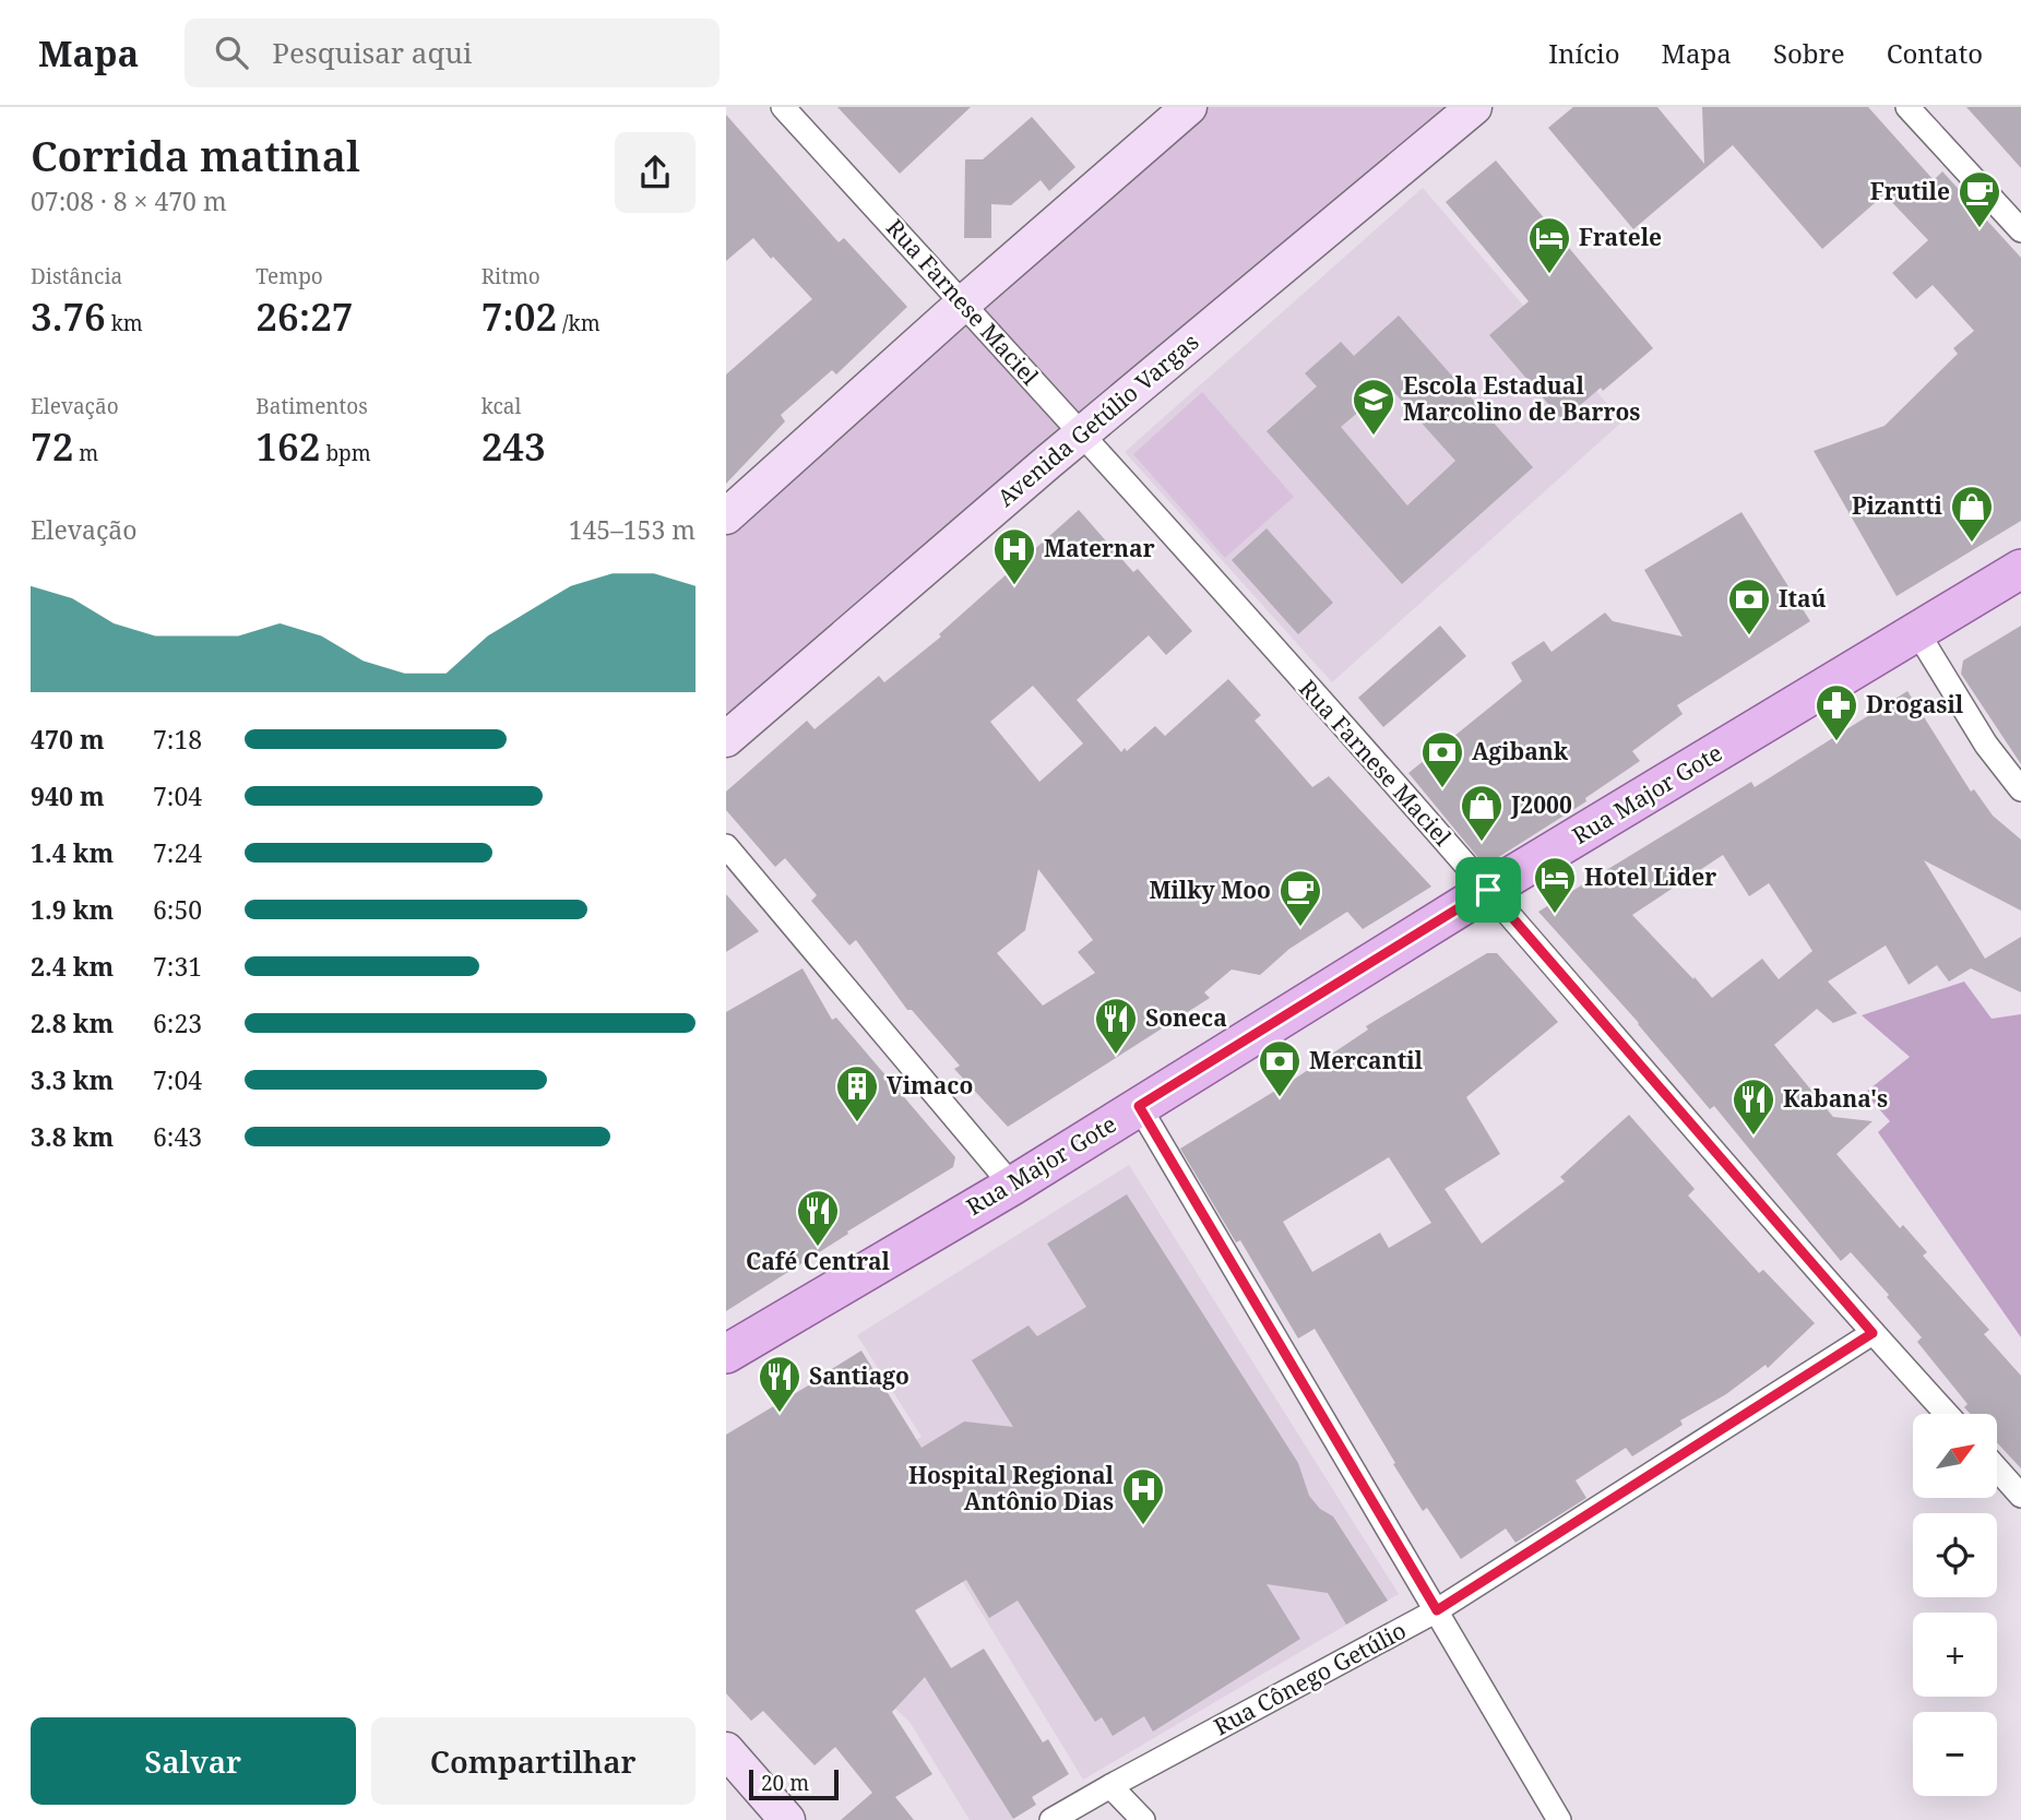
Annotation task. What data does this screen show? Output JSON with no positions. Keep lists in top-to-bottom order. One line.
{"streets":{"main road":["Rua Major Gote"],"street":["Rua Farnese Maciel","Avenida Getúlio Vargas","Rua Cônego Getúlio"]},"crossings":[["Rua Farnese Maciel","Avenida Getúlio Vargas"],["Rua Farnese Maciel","Rua Major Gote"],["Rua Farnese Maciel","Rua Cônego Getúlio"]],"places":{"cafe":["Frutile","Milky Moo"],"hotel":["Fratele","Hotel Lider"],"school or university":["Escola Estadual Marcolino de Barros"],"shop":["Pizantti","J2000"],"hospital":["Maternar","Hospital Regional Antônio Dias"],"bank":["Itaú","Agibank","Mercantil"],"pharmacy":["Drogasil"],"restaurant":["Soneca","Kabana's","Café Central","Santiago"],"building":["Vimaco"]},"scale_bar":"20 m","north":"top right","page":{"header":"Mapa","search":"Pesquisar aqui","nav":["Início","Mapa","Sobre","Contato"],"heading":["Corrida matinal","07:08 · 8 × 470 m"],"stats":[["Distância","3.76 km"],["Tempo","26:27"],["Ritmo","7:02 /km"],["Elevação","72 m"],["Batimentos","162 bpm"],["kcal","243"]],"chart":["Elevação","145–153 m"],"list":[{"name":"470 m","note":"7:18"},{"name":"940 m","note":"7:04"},{"name":"1.4 km","note":"7:24"},{"name":"1.9 km","note":"6:50"},{"name":"2.4 km","note":"7:31"},{"name":"2.8 km","note":"6:23"},{"name":"3.3 km","note":"7:04"},{"name":"3.8 km","note":"6:43"}],"map_buttons":["+","−"],"buttons":["Salvar","Compartilhar"],"scale":"20 m"}}
